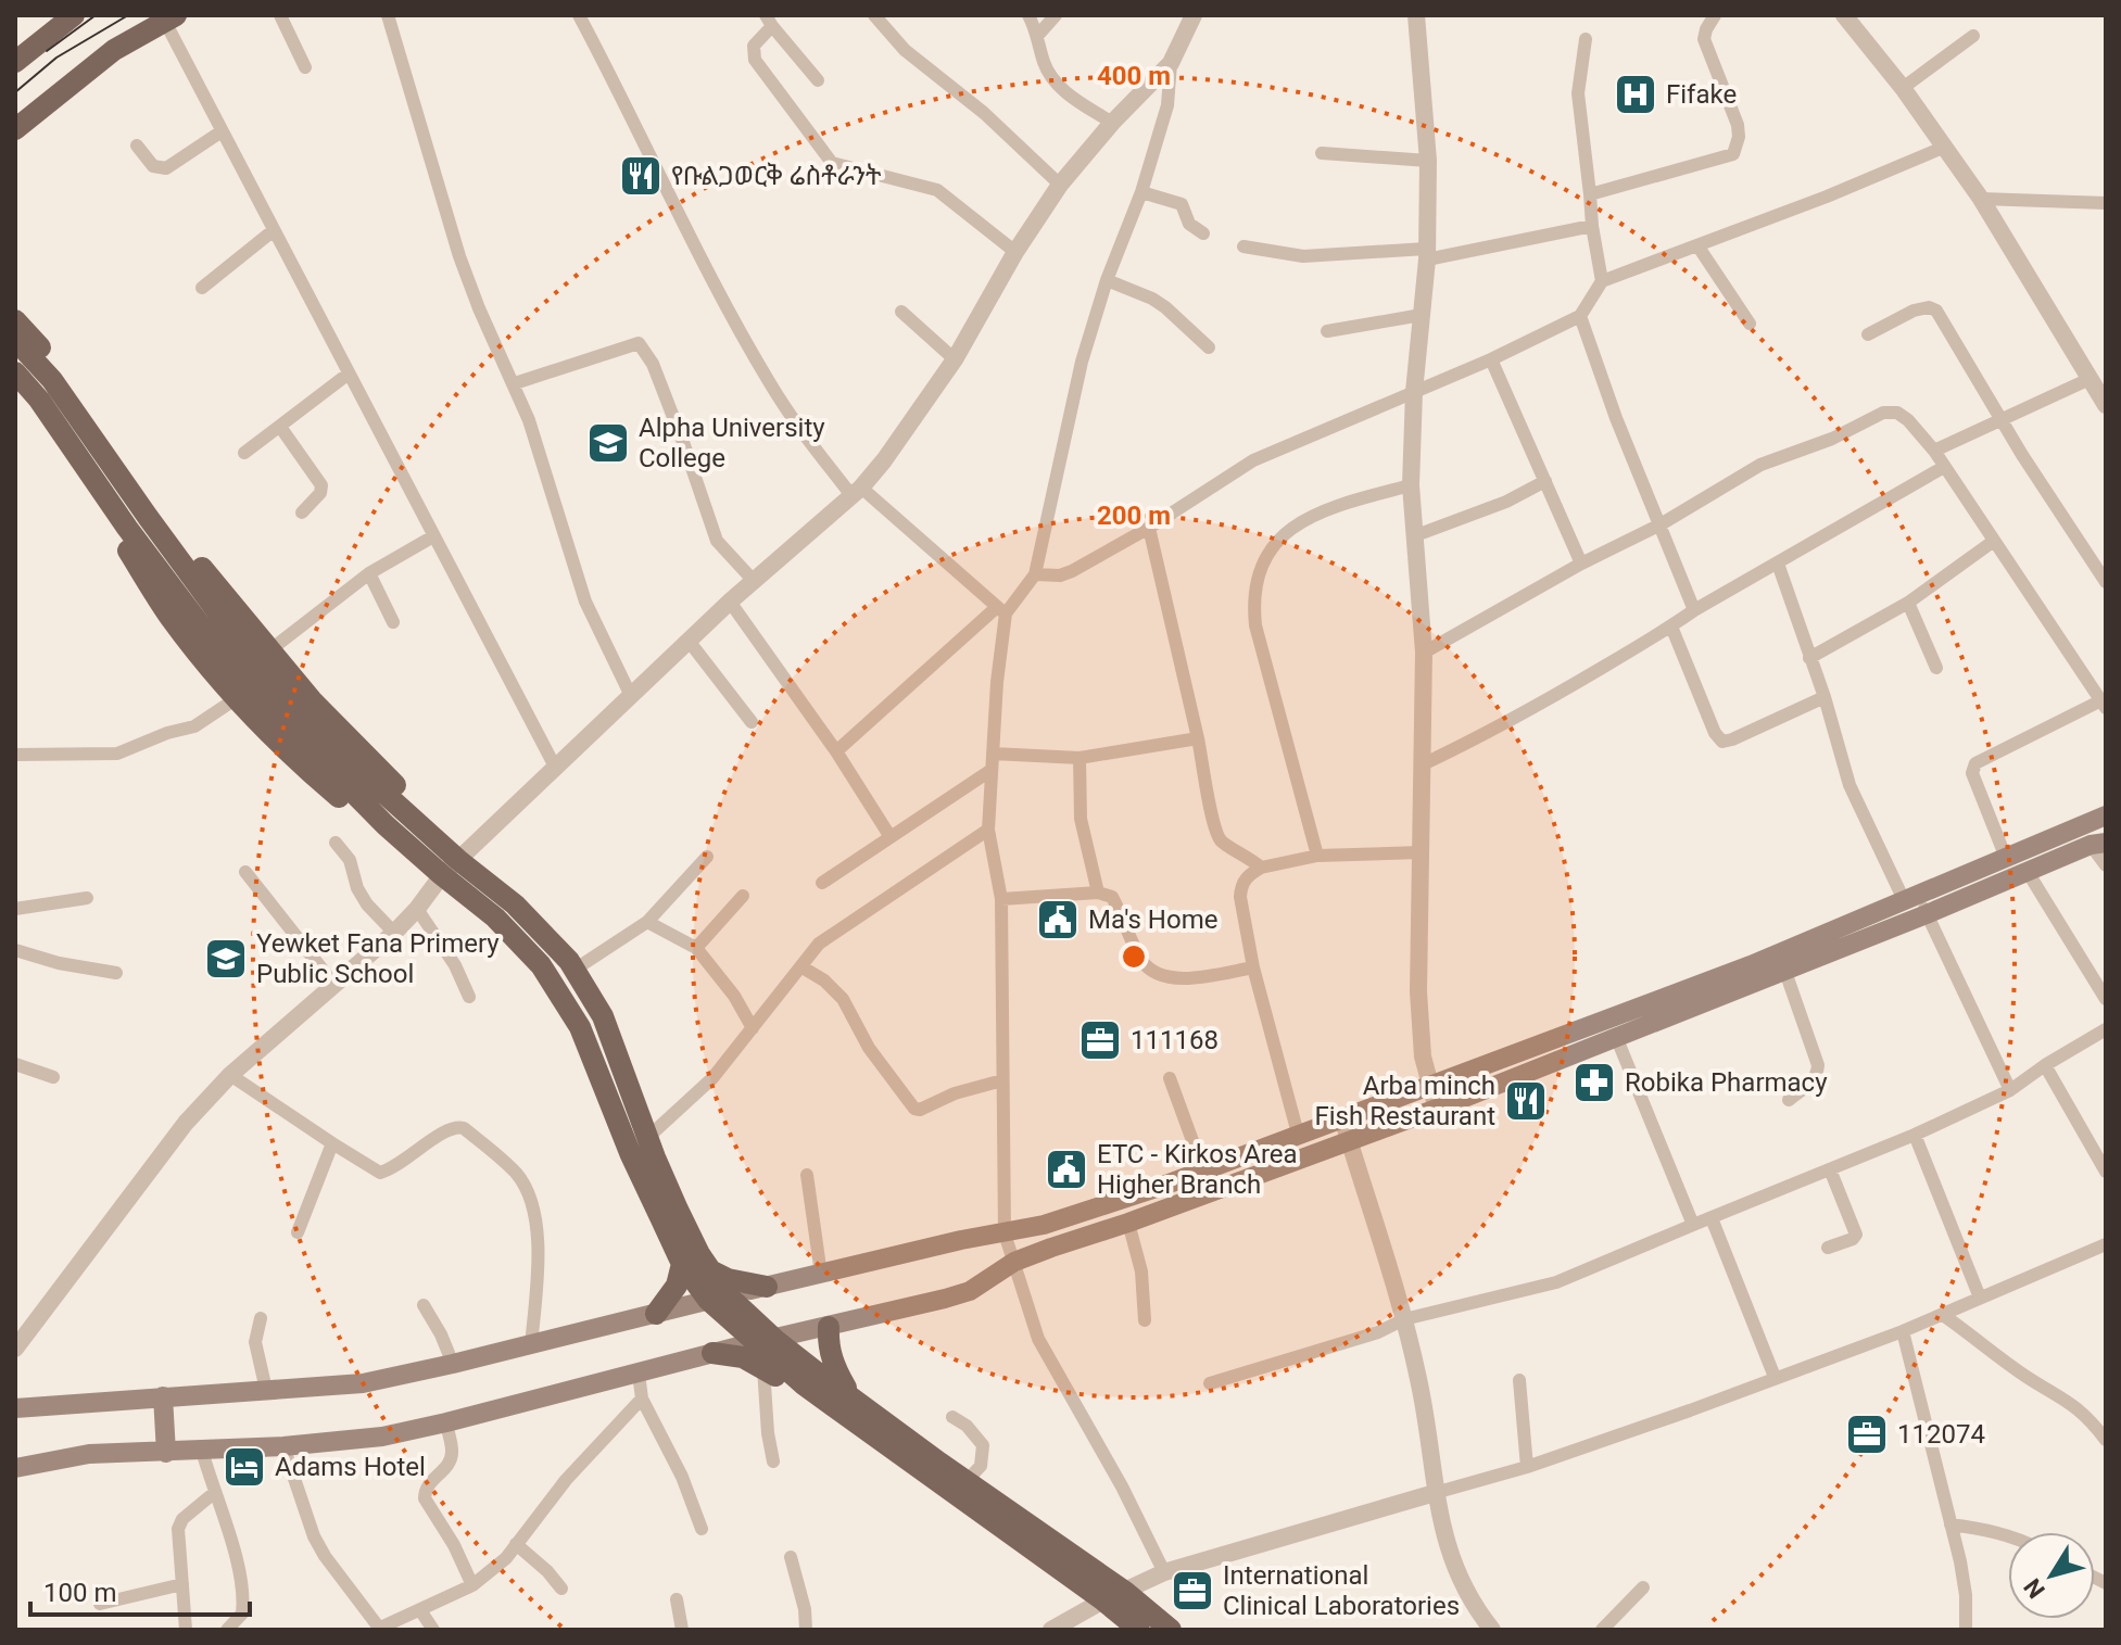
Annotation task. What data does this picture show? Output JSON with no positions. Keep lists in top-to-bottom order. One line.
{"places":{"hospital":["Fifake"],"restaurant":["የቡልጋወርቅ ሬስቶራንት","Arba minch Fish Restaurant"],"school or university":["Alpha University College","Yewket Fana Primery Public School"],"public building":["Ma's Home","ETC - Kirkos Area Higher Branch"],"office":["111168","112074","International Clinical Laboratories"],"pharmacy":["Robika Pharmacy"],"hotel":["Adams Hotel"]},"scale_bar":"100 m","north":"bottom left","rings":["400 m","200 m"]}
